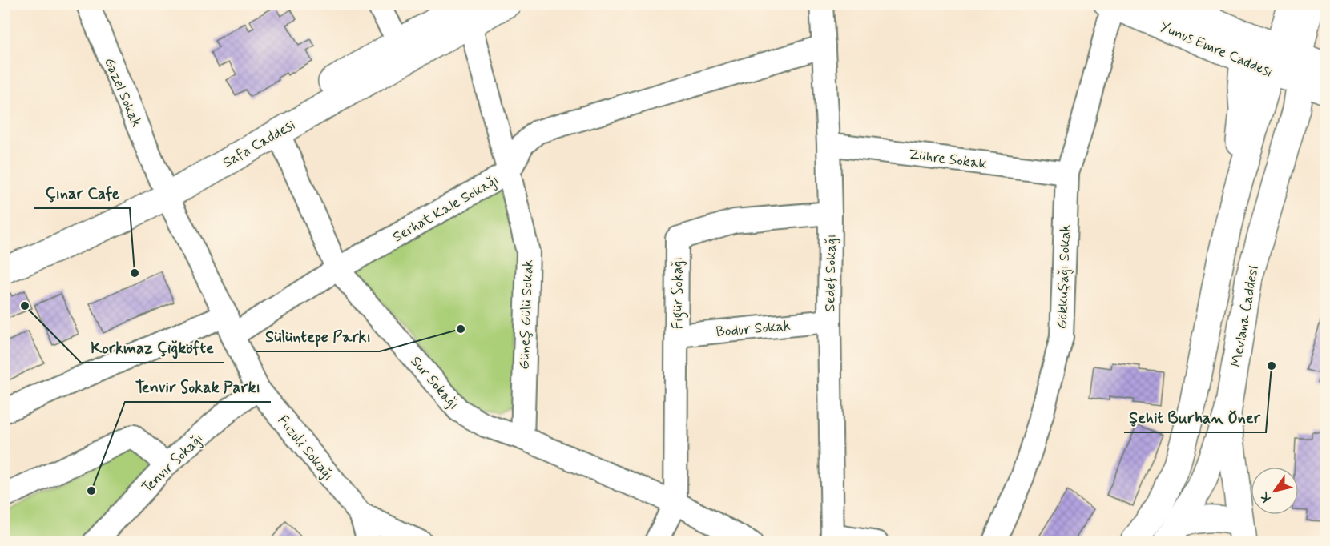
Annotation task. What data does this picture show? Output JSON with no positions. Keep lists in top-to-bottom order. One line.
{"streets":{"main road":["Yunus Emre Caddesi","Safa Caddesi","Mevlana Caddesi"],"street":["Gazel Sokak","Zühre Sokak","Serhat Kale Sokağı","Sedef Sokağı","Gökkuşağı Sokak","Figür Sokağı","Güneş Gülü Sokak","Bodur Sokak","Sur Sokağı","Fuzuli Sokağı","Tenvir Sokağı"]},"crossings":[["Yunus Emre Caddesi","Gökkuşağı Sokak"],["Yunus Emre Caddesi","Mevlana Caddesi"],["Gazel Sokak","Safa Caddesi"],["Gazel Sokak","Fuzuli Sokağı"],["Safa Caddesi","Güneş Gülü Sokak"],["Safa Caddesi","Sur Sokağı"],["Safa Caddesi","Fuzuli Sokağı"],["Zühre Sokak","Sedef Sokağı"],["Zühre Sokak","Gökkuşağı Sokak"],["Serhat Kale Sokağı","Sedef Sokağı"],["Serhat Kale Sokağı","Güneş Gülü Sokak"],["Serhat Kale Sokağı","Sur Sokağı"],["Serhat Kale Sokağı","Fuzuli Sokağı"],["Sedef Sokağı","Figür Sokağı"],["Sedef Sokağı","Bodur Sokak"],["Figür Sokağı","Bodur Sokak"],["Figür Sokağı","Sur Sokağı"],["Güneş Gülü Sokak","Sur Sokağı"],["Fuzuli Sokağı","Tenvir Sokağı"]],"places":["Çınar Cafe","Korkmaz Çiğköfte","Sülüntepe Parkı","Şehit Burhan Öner","Tenvir Sokak Parkı"],"north":"bottom left"}
